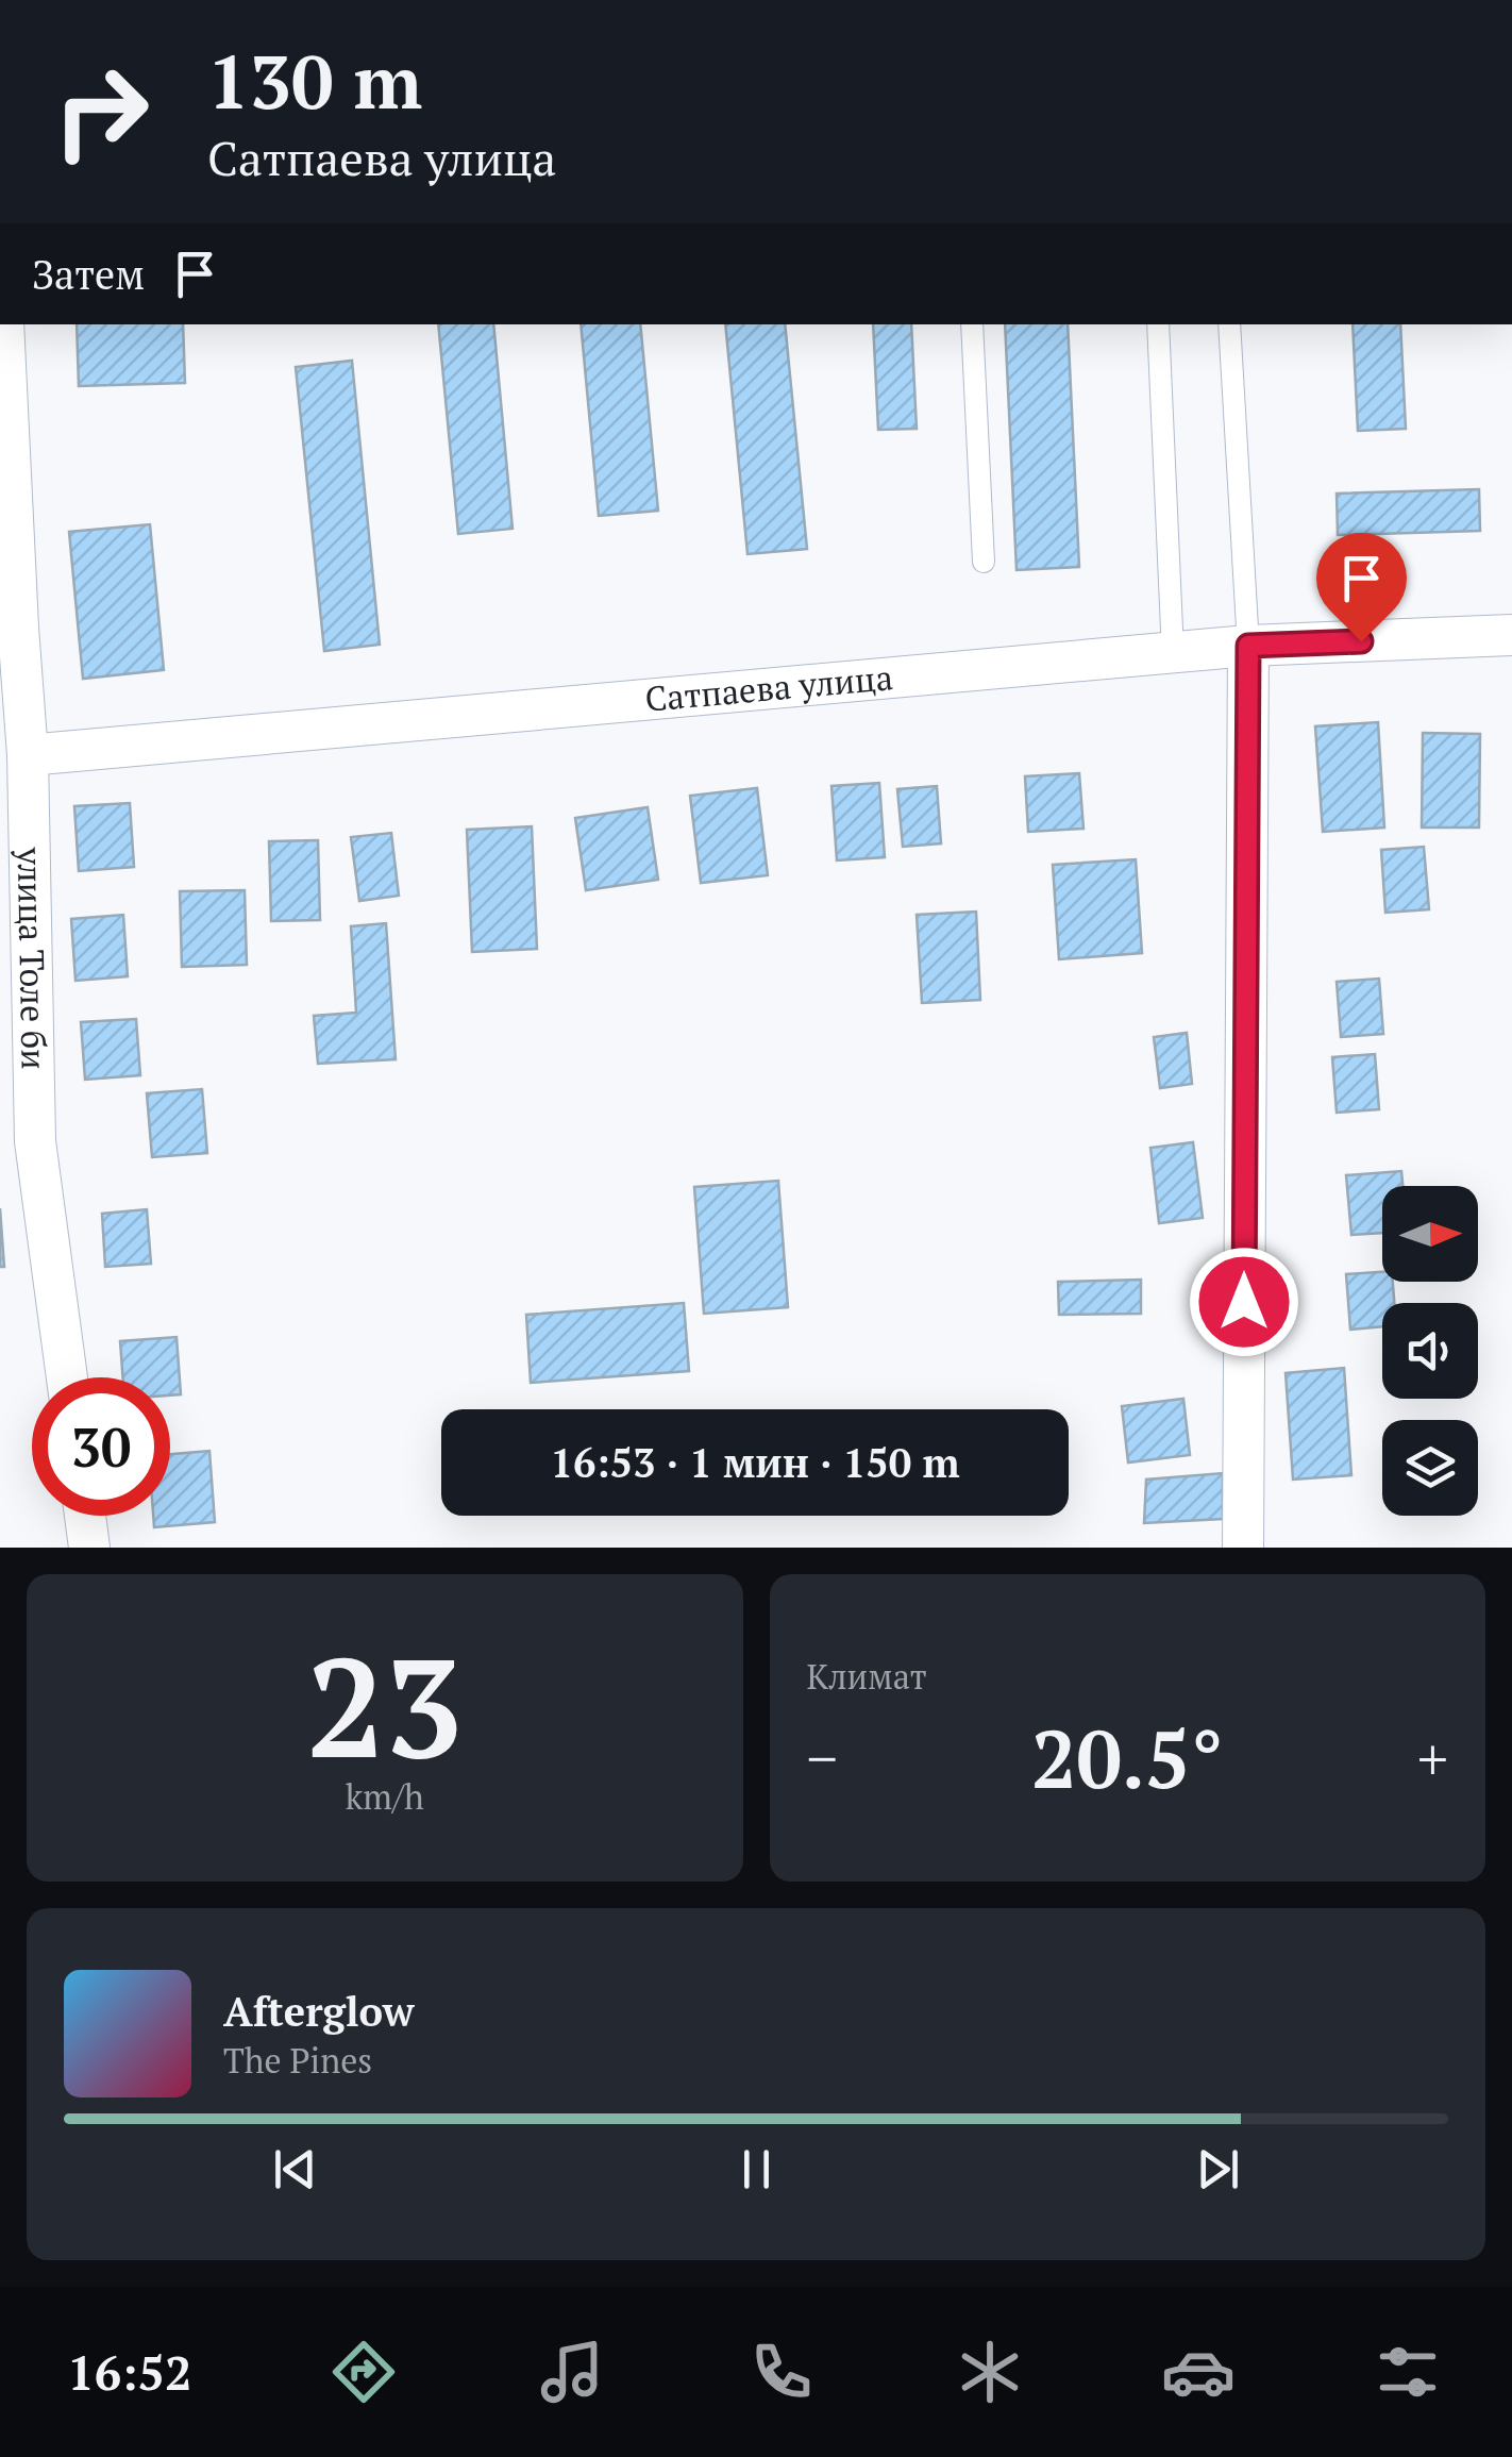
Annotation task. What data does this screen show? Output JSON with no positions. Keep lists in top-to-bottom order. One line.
{"streets":{"street":["Сатпаева улица","улица Толе би"]},"crossings":[["Сатпаева улица","улица Толе би"]],"north":"right","page":{"turn":["130 m","Сатпаева улица"],"then":"Затем","limit":"30","trip":"16:53 · 1 мин · 150 m","tile":[["23","km/h"],"Климат"],"heat":["−","20.5°","+"],"song":["Afterglow","The Pines"],"tabs":"16:52"}}
